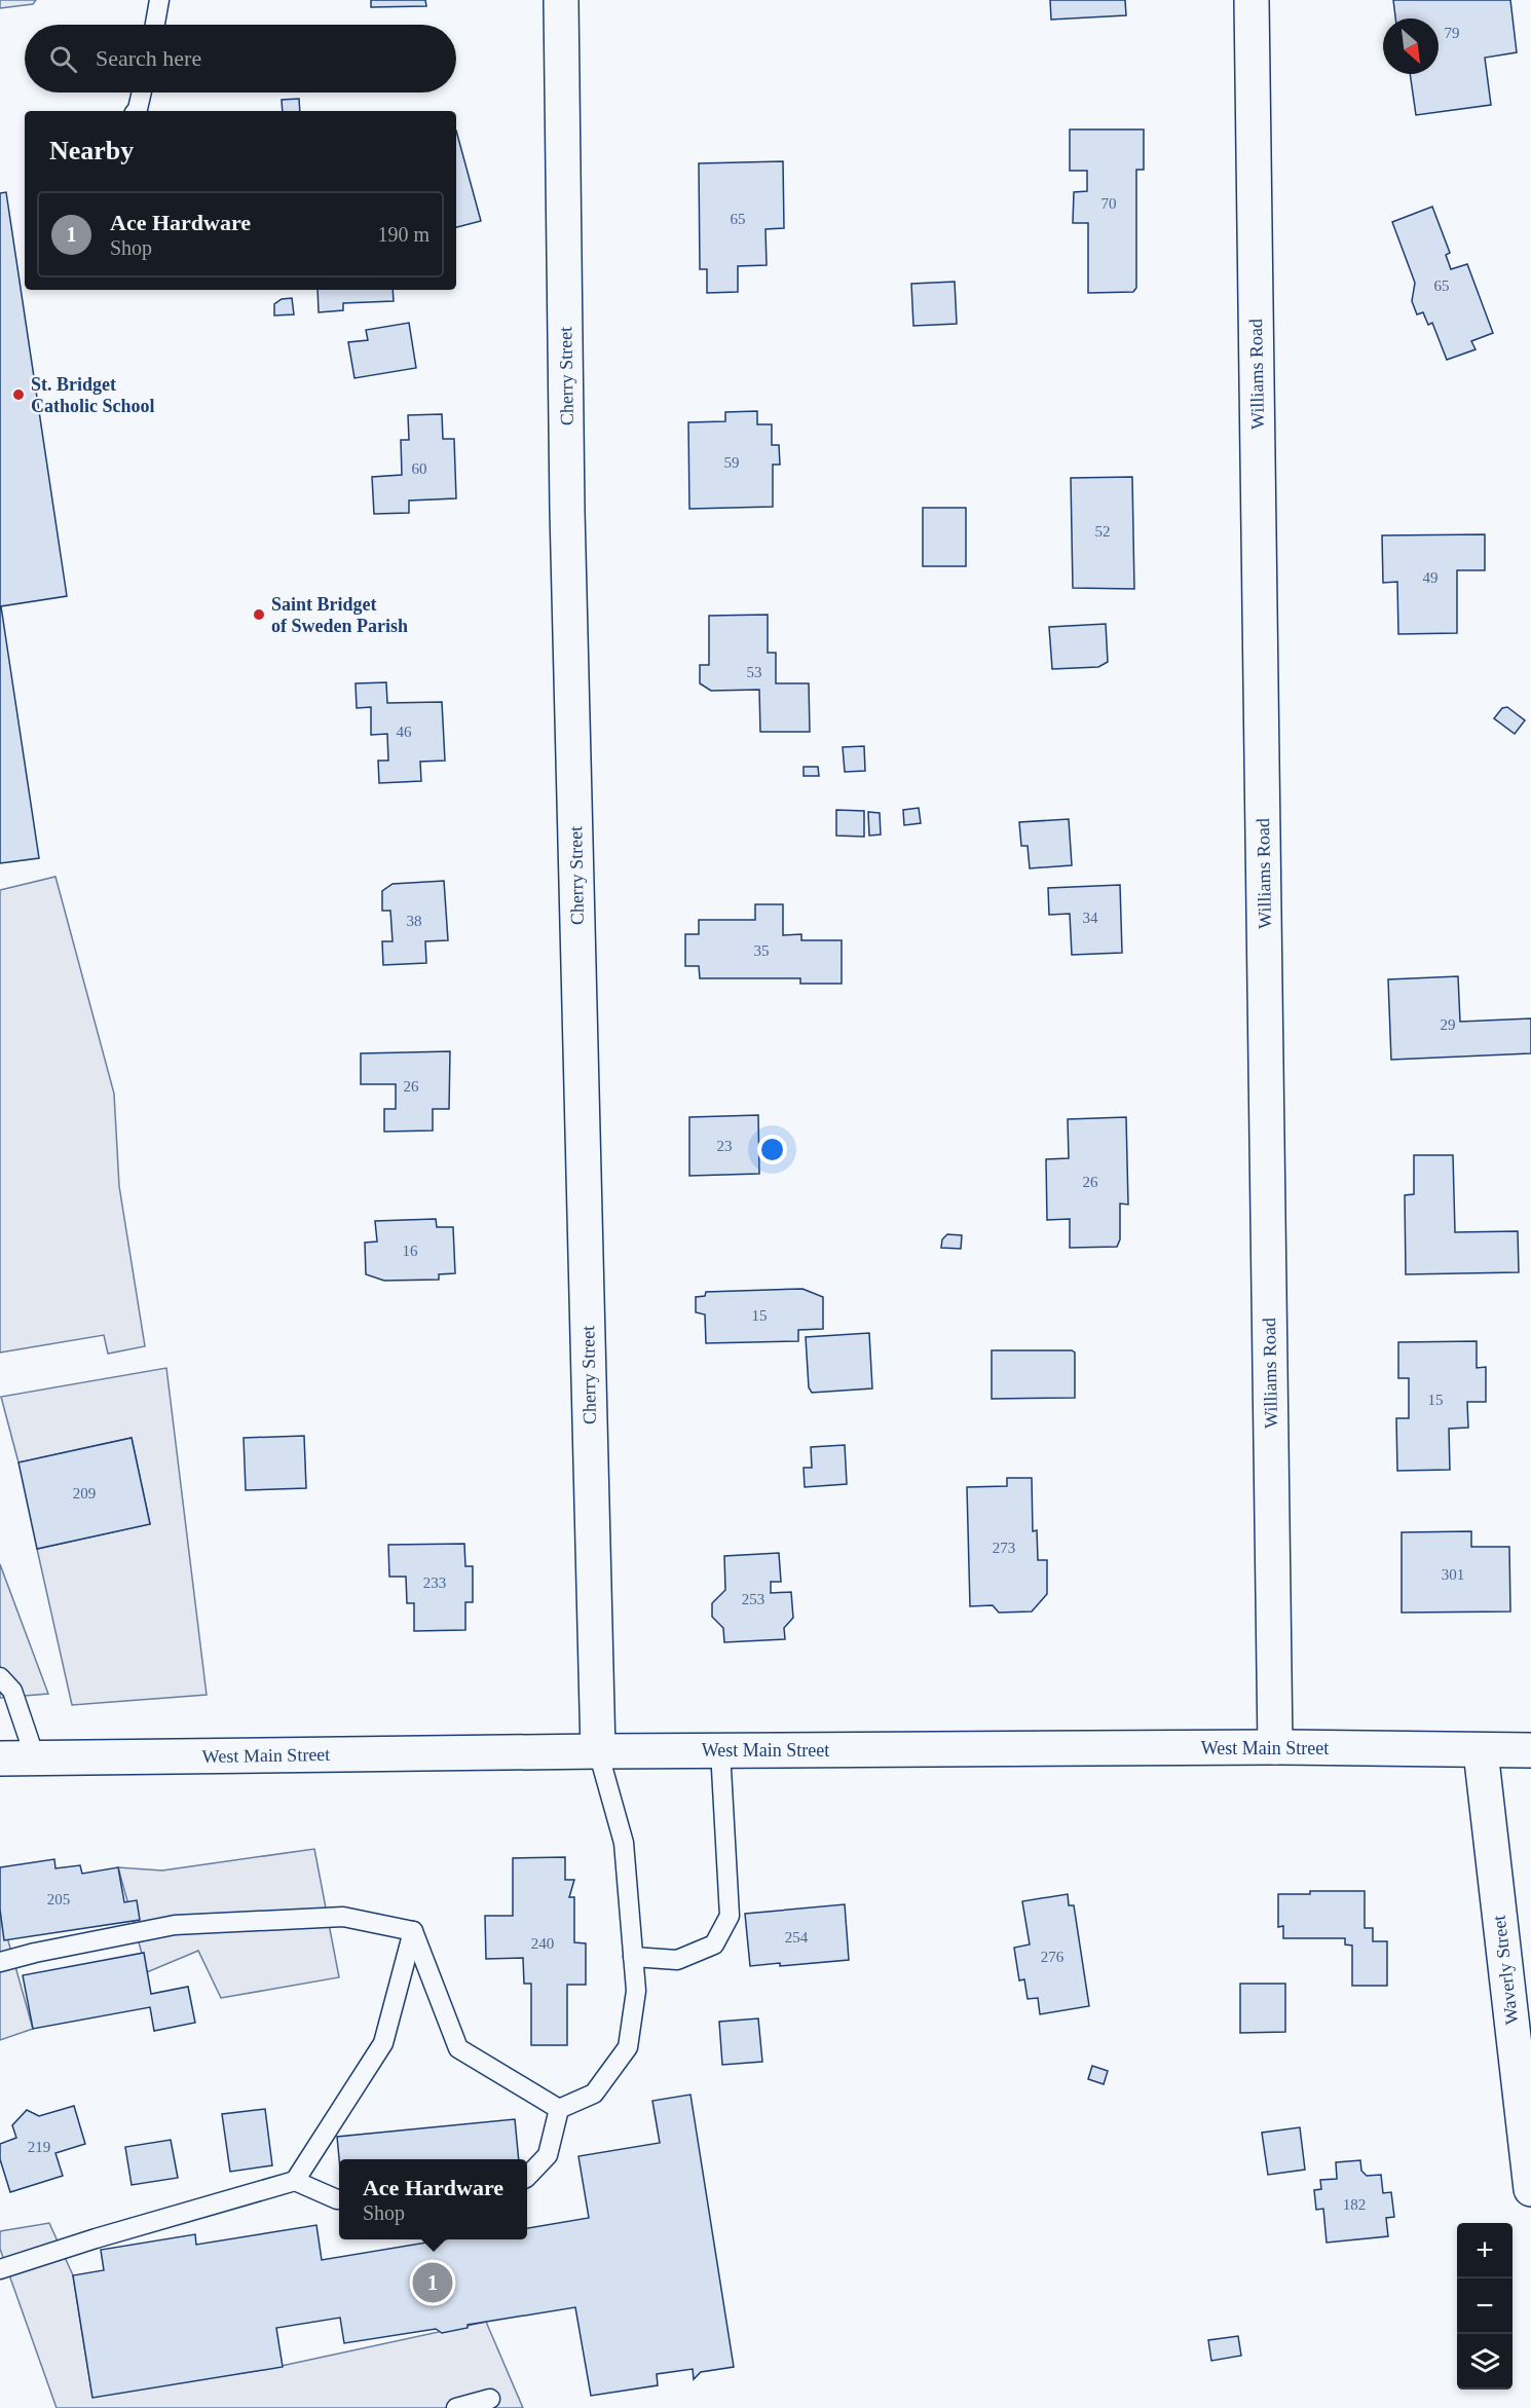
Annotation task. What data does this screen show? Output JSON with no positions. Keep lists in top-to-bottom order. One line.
{"streets":{"street":["Williams Road","Cherry Street","West Main Street","Waverly Street"]},"crossings":[["Williams Road","West Main Street"],["Cherry Street","West Main Street"],["West Main Street","Waverly Street"]],"places":["St. Bridget Catholic School","Saint Bridget of Sweden Parish"],"house_numbers":["79","70","65","65","59","60","52","49","53","46","34","38","35","29","26","23","26","16","15","15","209","273","301","233","253","205","254","240","276","219","182"],"north":"bottom right","page":{"search":"Search here","heading":"Nearby","list":[{"mark":"1","name":"Ace Hardware","note":"Shop","value":"190 m"}],"popup":["Ace Hardware","Shop"],"map_buttons":["+","−"],"pins":"1"}}
